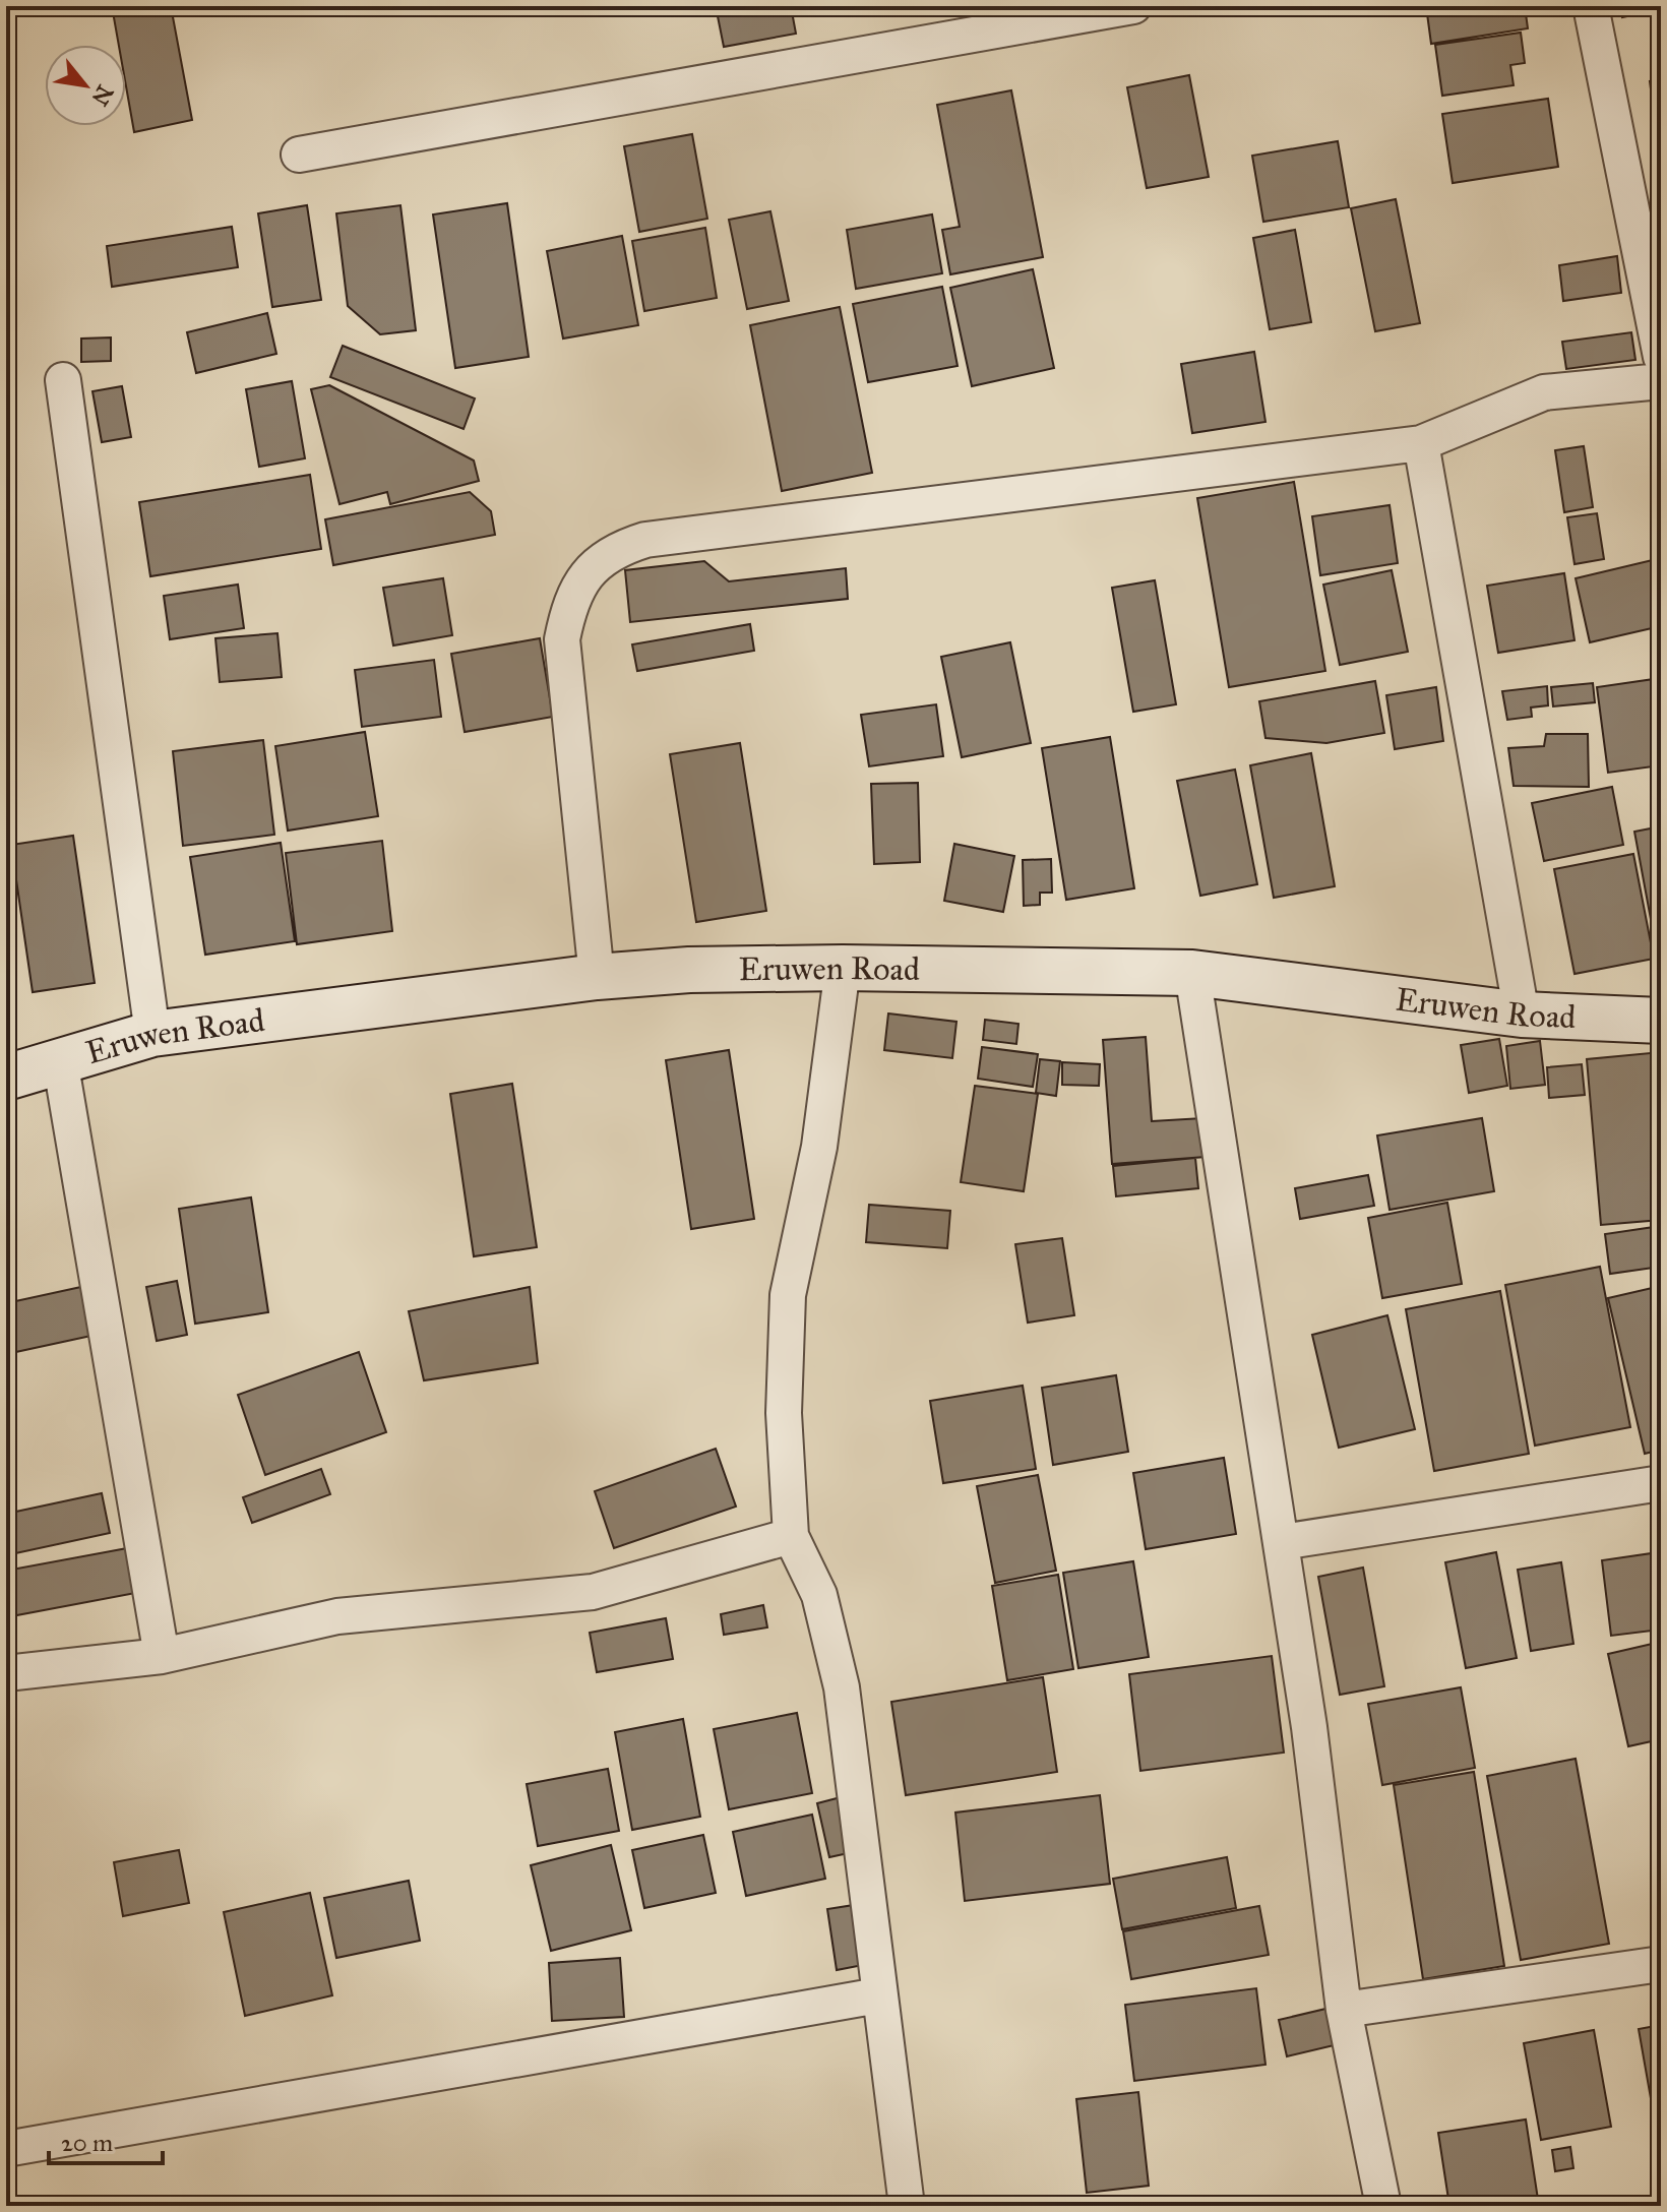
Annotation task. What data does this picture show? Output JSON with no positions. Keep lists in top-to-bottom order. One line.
{"streets":{"street":["Eruwen Road"]},"scale_bar":"20 m","north":"bottom right"}
